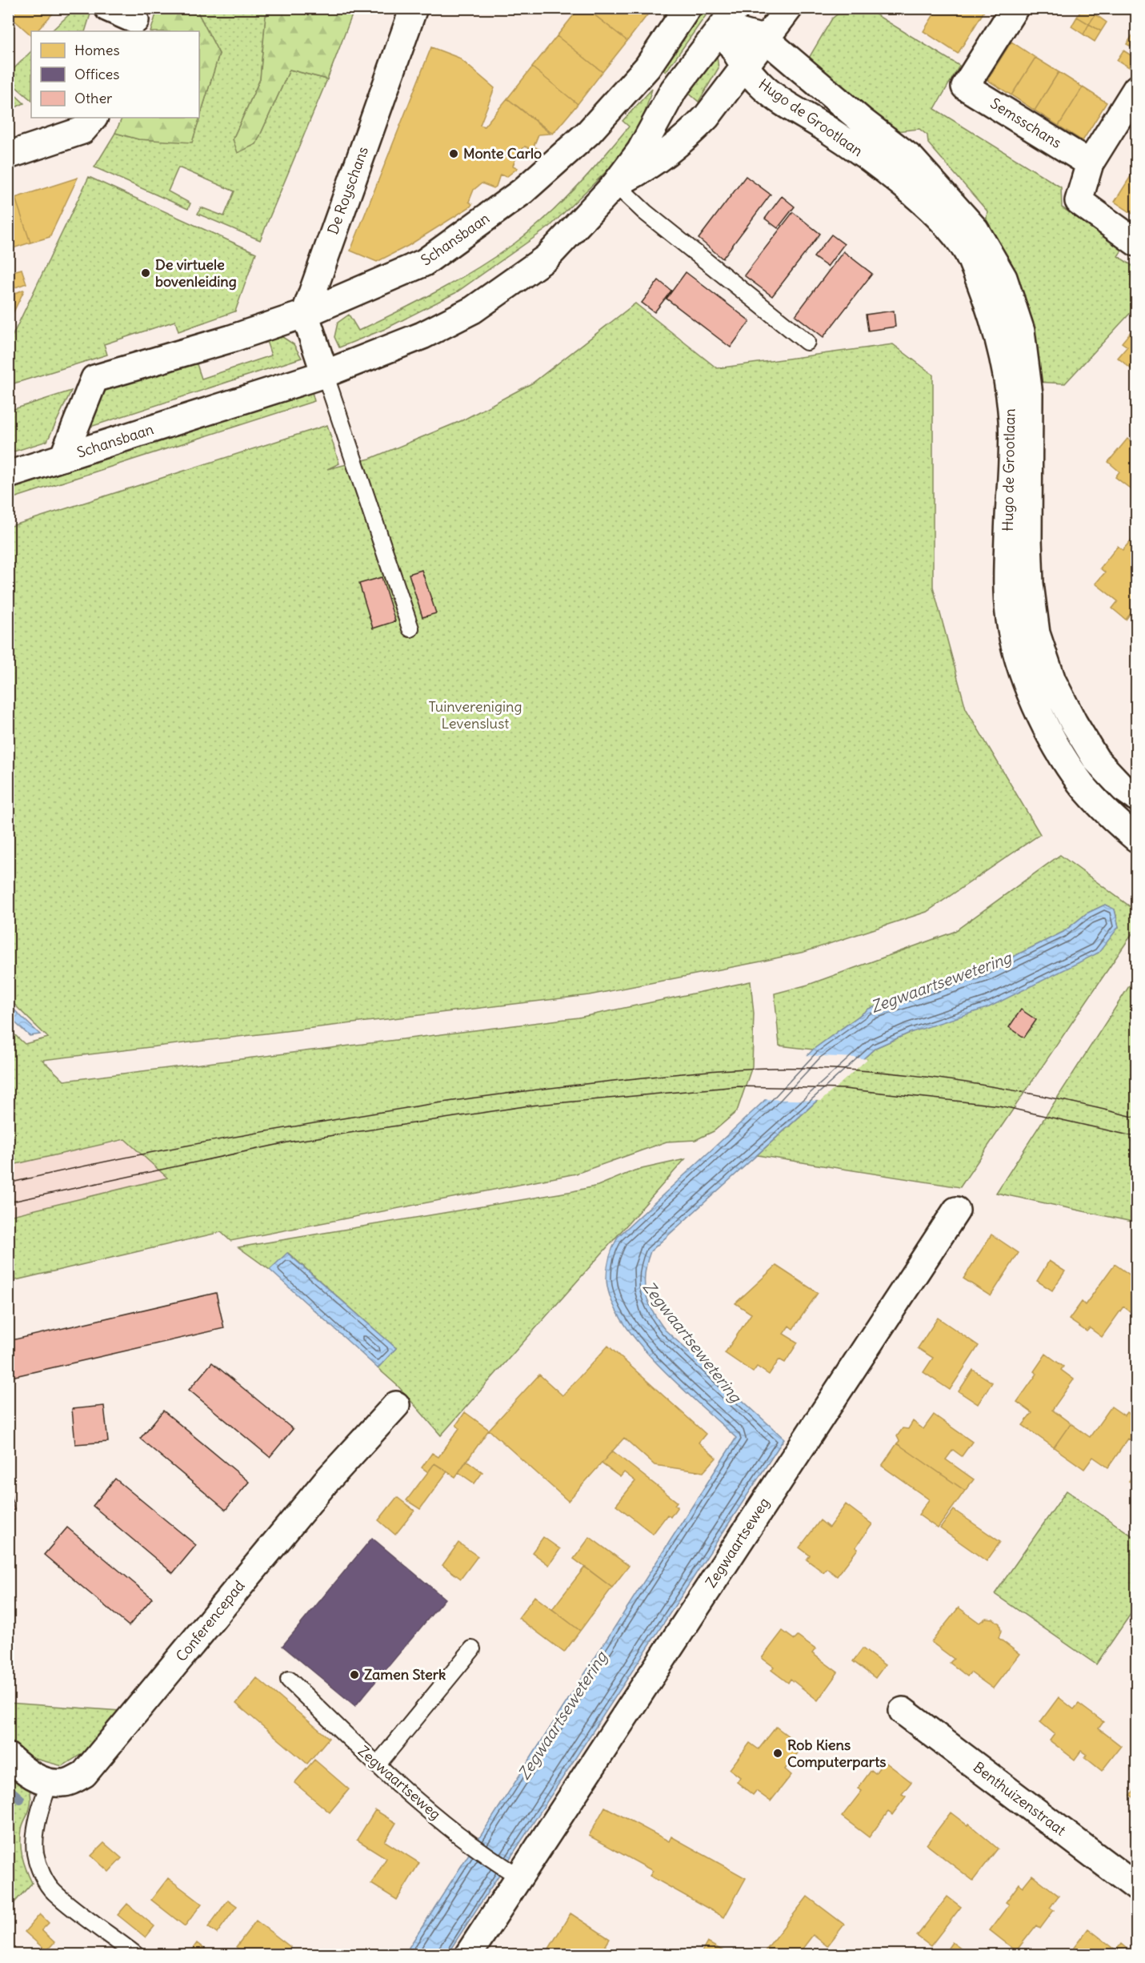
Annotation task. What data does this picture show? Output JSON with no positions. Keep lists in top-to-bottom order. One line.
{"streets":{"street":["Hugo de Grootlaan","Semsschans","De Royschans","Schansbaan","Zegwaartseweg","Conferencepad","Benthuizenstraat"]},"crossings":[["Hugo de Grootlaan","Schansbaan"],["De Royschans","Schansbaan"]],"water":["Zegwaartsewetering"],"parks":["Tuinvereniging Levenslust"],"places":["Monte Carlo","De virtuele bovenleiding","Zamen Sterk","Rob Kiens Computerparts"],"legend":["Homes","Offices","Other"]}
